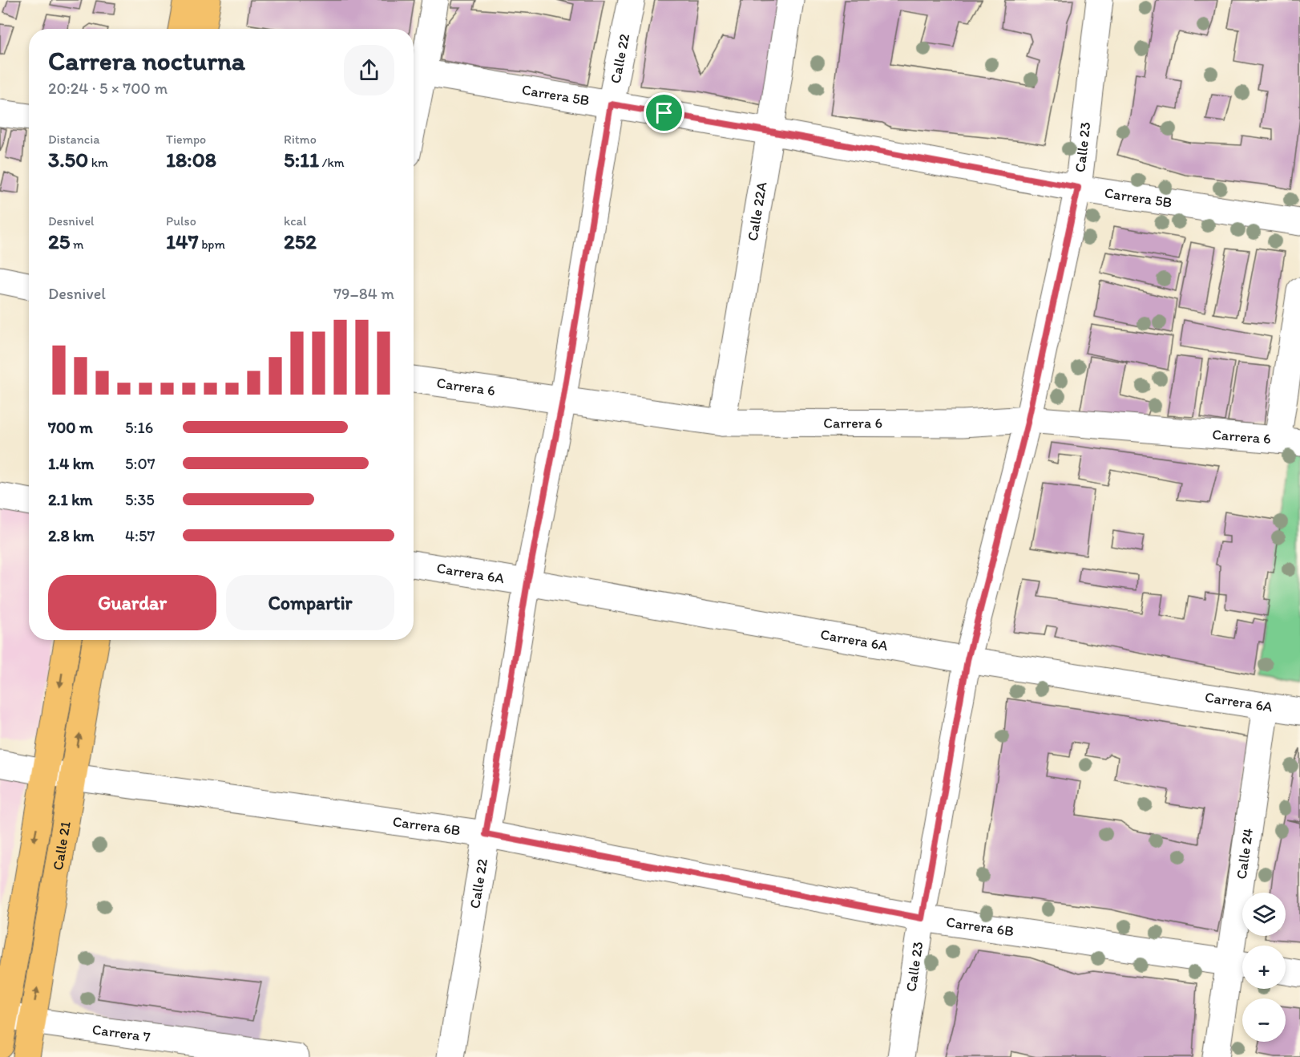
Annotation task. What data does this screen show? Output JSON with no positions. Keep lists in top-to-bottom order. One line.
{"streets":{"main road":["Calle 21"],"street":["Calle 22","Carrera 5B","Calle 23","Calle 22A","Carrera 6","Carrera 6A","Carrera 6B","Calle 24","Carrera 7"]},"crossings":[["Calle 22","Carrera 5B"],["Calle 22","Carrera 6"],["Calle 22","Carrera 6A"],["Calle 22","Carrera 6B"],["Carrera 5B","Calle 23"],["Carrera 5B","Calle 22A"],["Calle 23","Carrera 6"],["Calle 23","Carrera 6A"],["Calle 23","Carrera 6B"],["Calle 22A","Carrera 6"],["Carrera 6A","Calle 24"],["Carrera 6B","Calle 21"],["Carrera 6B","Calle 24"],["Calle 21","Carrera 7"]],"page":{"heading":["Carrera nocturna","20:24 · 5 × 700 m"],"stats":[["Distancia","3.50 km"],["Tiempo","18:08"],["Ritmo","5:11 /km"],["Desnivel","25 m"],["Pulso","147 bpm"],["kcal","252"]],"chart":["Desnivel","79–84 m"],"list":[{"name":"700 m","note":"5:16"},{"name":"1.4 km","note":"5:07"},{"name":"2.1 km","note":"5:35"},{"name":"2.8 km","note":"4:57"}],"buttons":["Guardar","Compartir"],"map_buttons":["+","−"]}}
